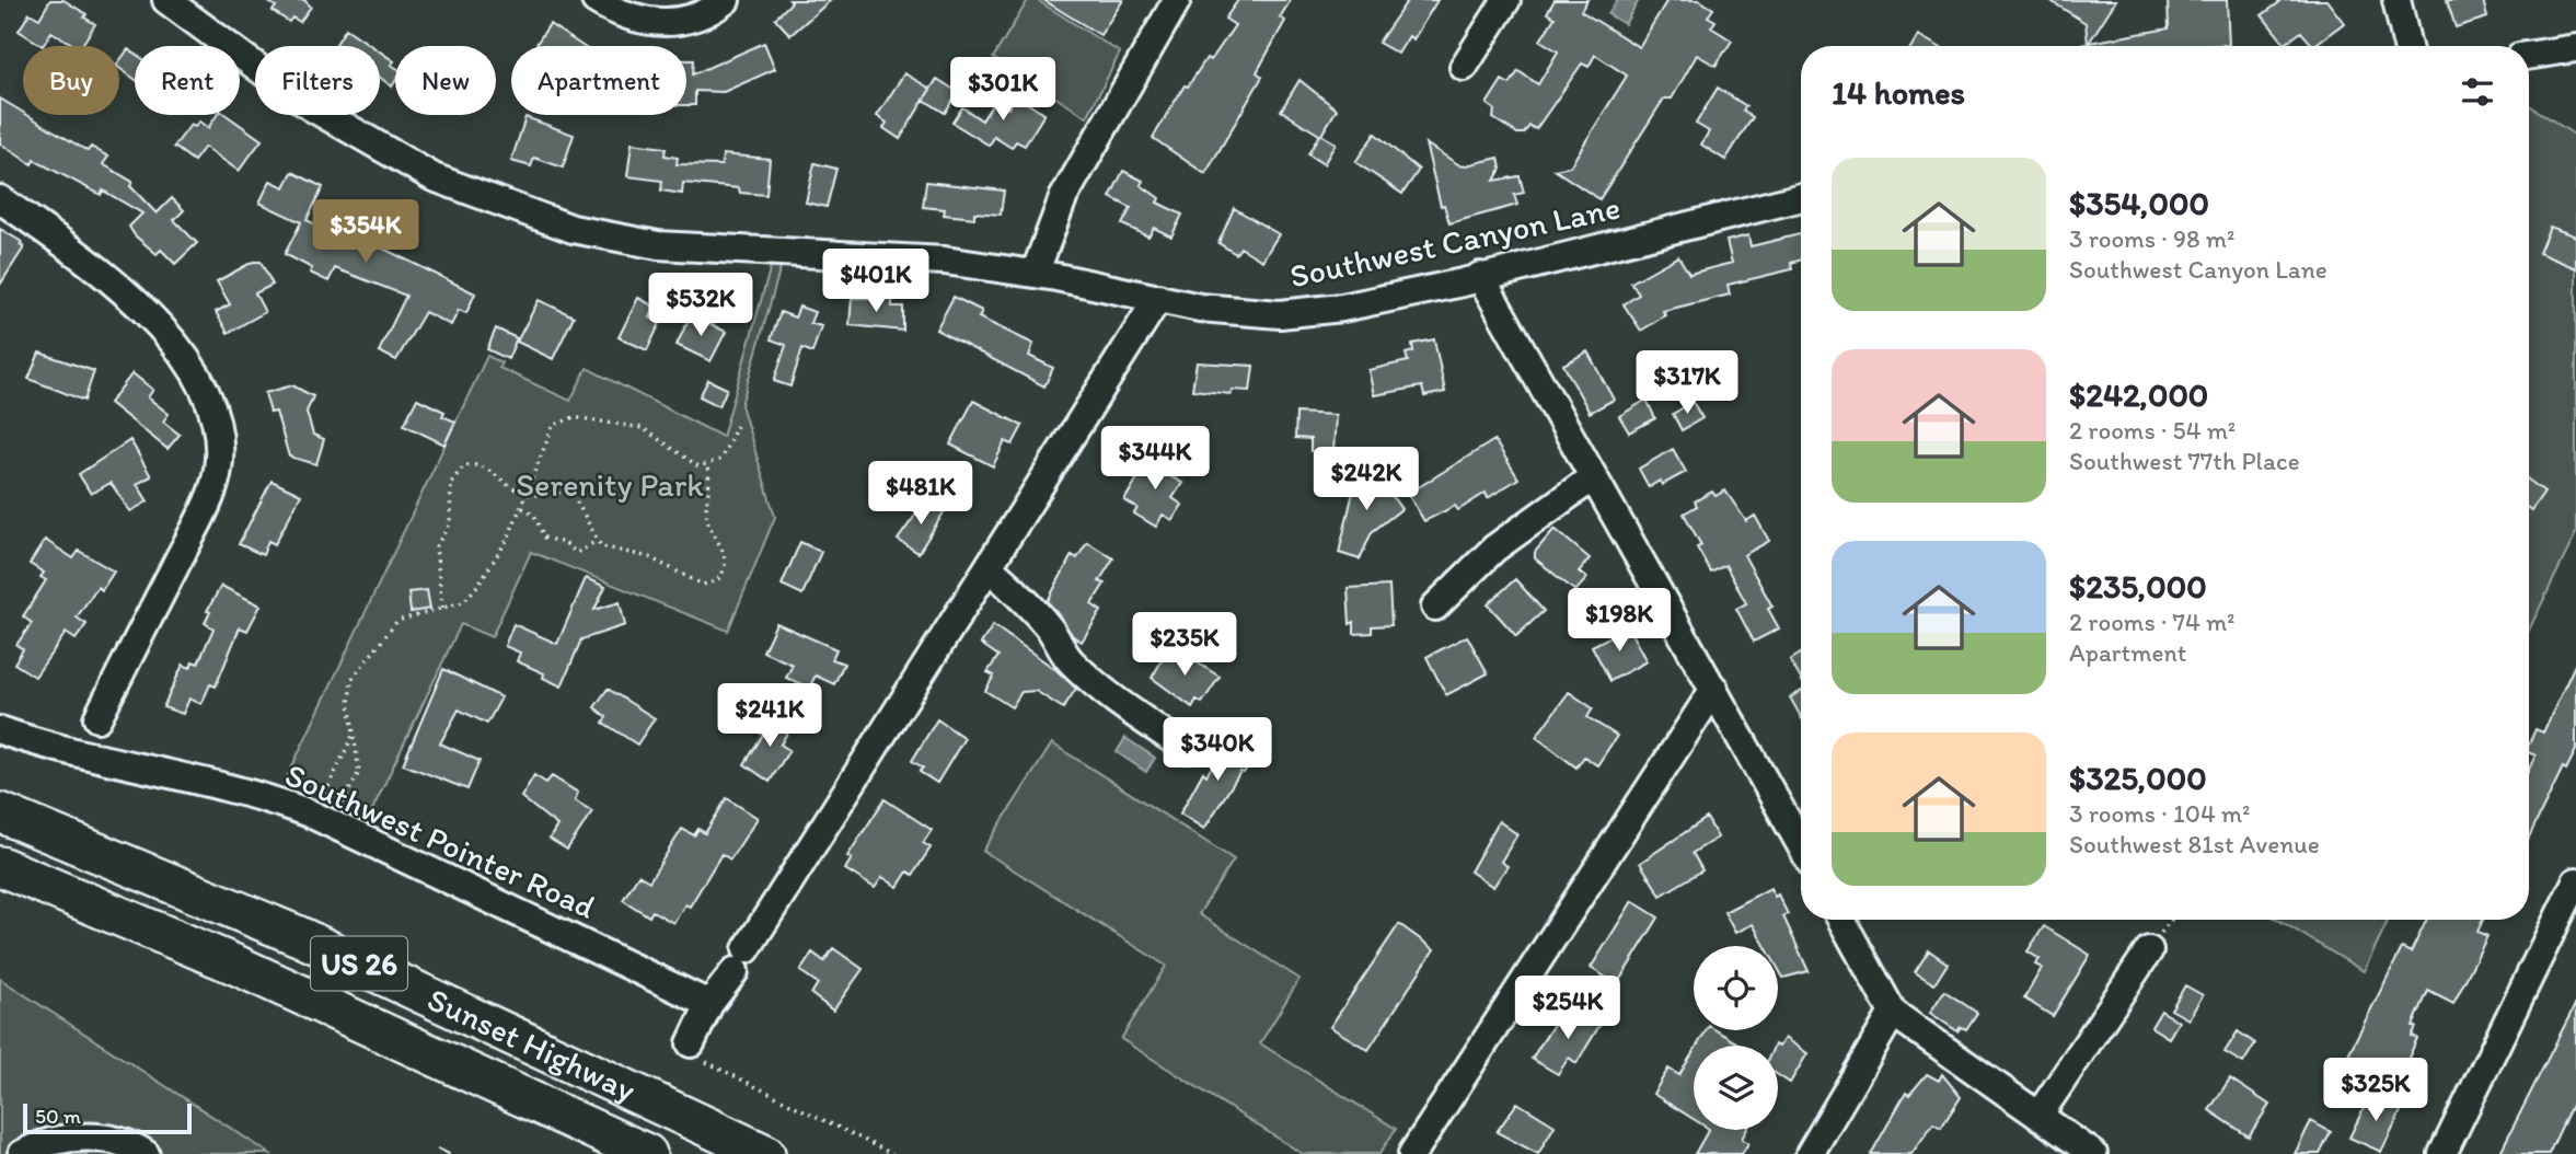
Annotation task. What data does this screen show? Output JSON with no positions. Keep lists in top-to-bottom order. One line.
{"streets":{"highway":["US 26","Sunset Highway"],"street":["Southwest Canyon Lane","Southwest Pointer Road"]},"parks":["Serenity Park"],"scale_bar":"50 m","page":{"chip":["Buy","Rent","Filters","New","Apartment"],"heading":"14 homes","price":["$301K","$354K","$401K","$532K","$317K","$344K","$242K","$481K","$198K","$235K","$241K","$340K","$254K","$325K"],"list":[{"name":"$354,000","note":"3 rooms · 98 m² · Southwest Canyon Lane"},{"name":"$242,000","note":"2 rooms · 54 m² · Southwest 77th Place"},{"name":"$235,000","note":"2 rooms · 74 m² · Apartment"},{"name":"$325,000","note":"3 rooms · 104 m² · Southwest 81st Avenue"}],"scale":"50 m"}}
